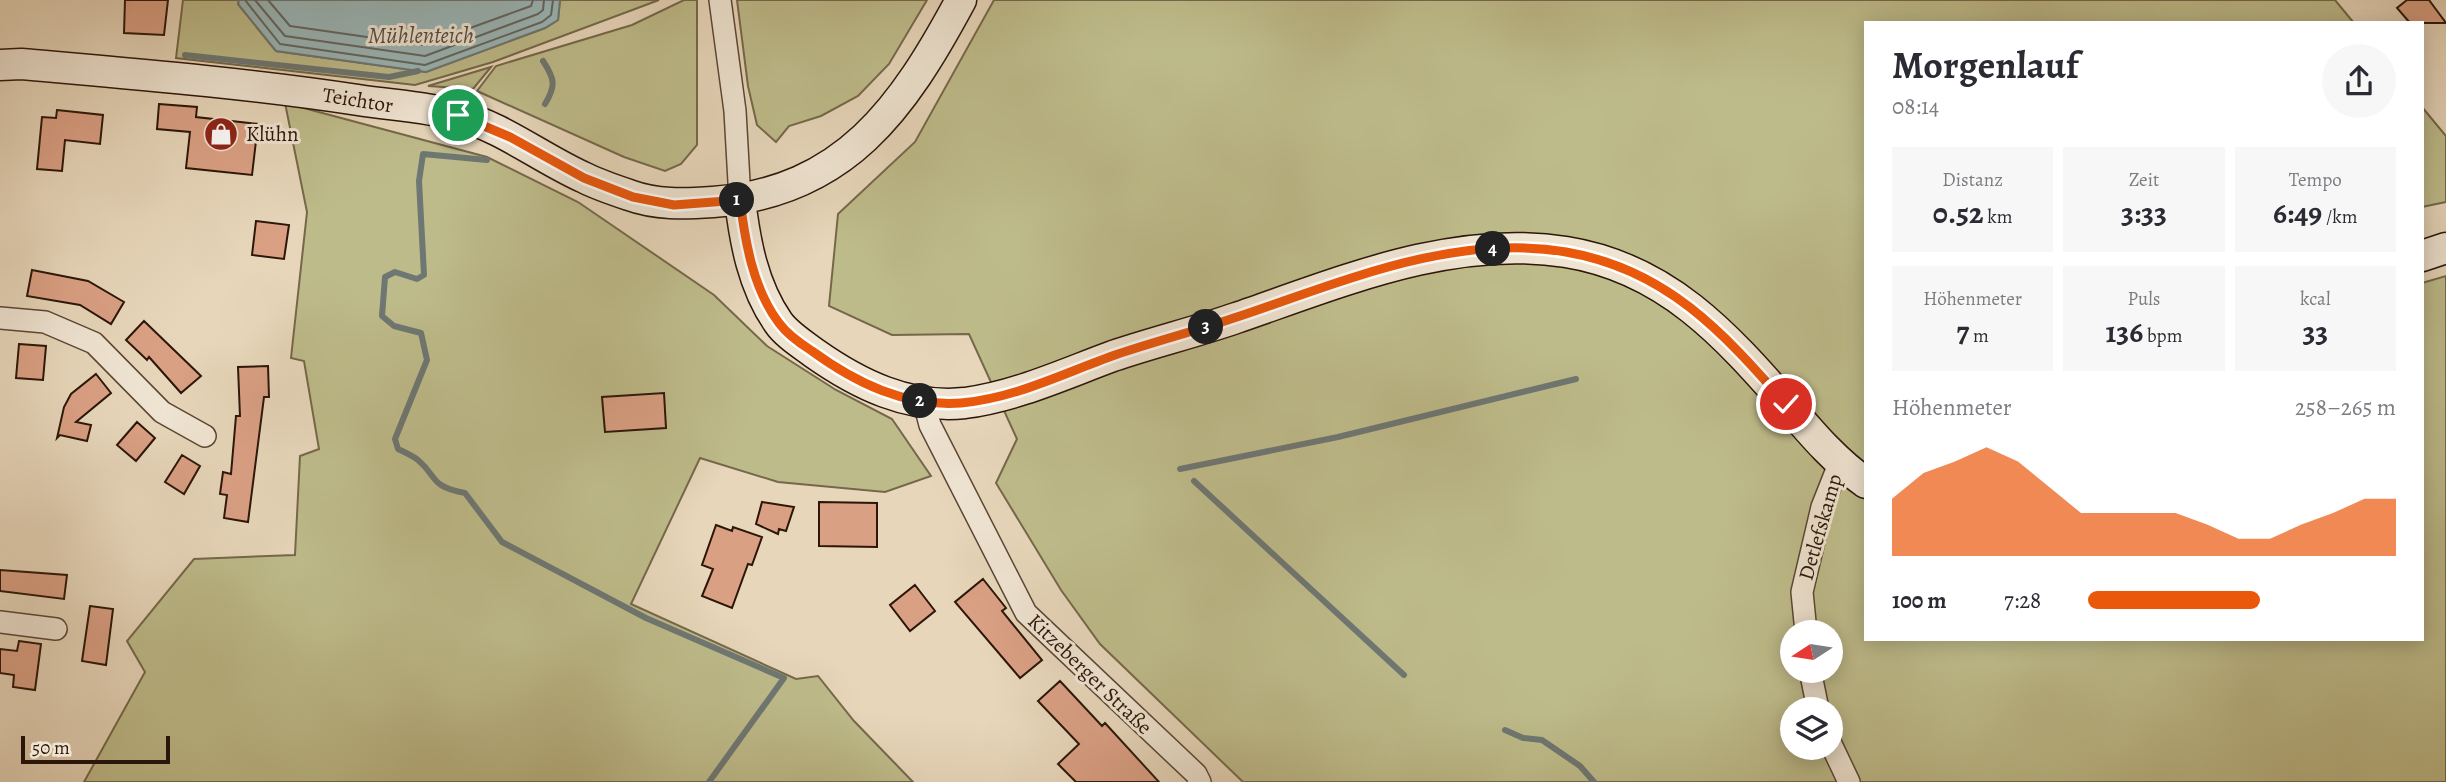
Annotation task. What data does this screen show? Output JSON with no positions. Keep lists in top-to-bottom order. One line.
{"streets":{"street":["Teichtor","Detlefskamp","Kitzeberger Straße"]},"water":["Mühlenteich"],"places":{"shop":["Klühn"]},"scale_bar":"50 m","north":"left","page":{"heading":["Morgenlauf","08:14"],"stats":[["Distanz","0.52 km"],["Zeit","3:33"],["Tempo","6:49 /km"],["Höhenmeter","7 m"],["Puls","136 bpm"],["kcal","33"]],"pins":["1","4","3","2"],"chart":["Höhenmeter","258–265 m"],"list":[{"name":"100 m","note":"7:28"}],"scale":"50 m"}}
